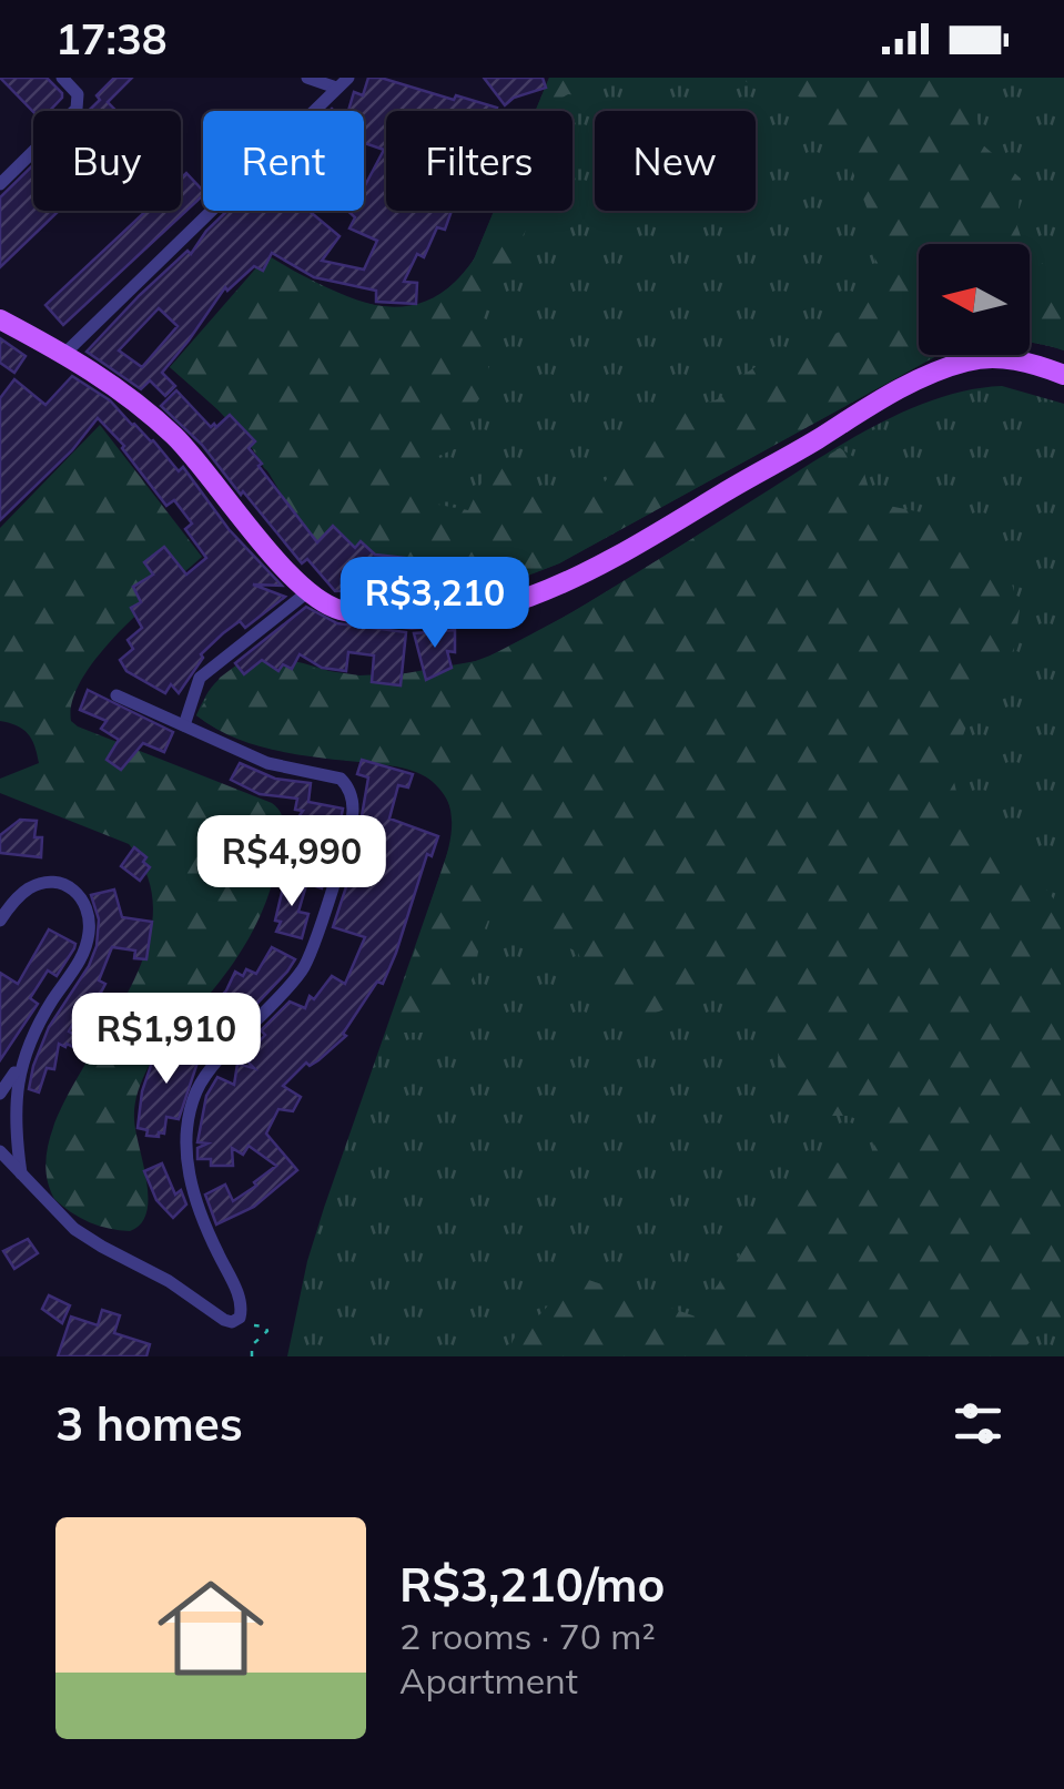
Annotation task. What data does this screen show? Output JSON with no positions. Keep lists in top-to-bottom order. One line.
{"north":"left","page":{"status":"17:38","chip":["Buy","Rent","Filters","New"],"price":["R$3,210","R$4,990","R$1,910"],"heading":"3 homes","list":[{"name":"R$3,210/mo","note":"2 rooms · 70 m² · Apartment"}]}}
